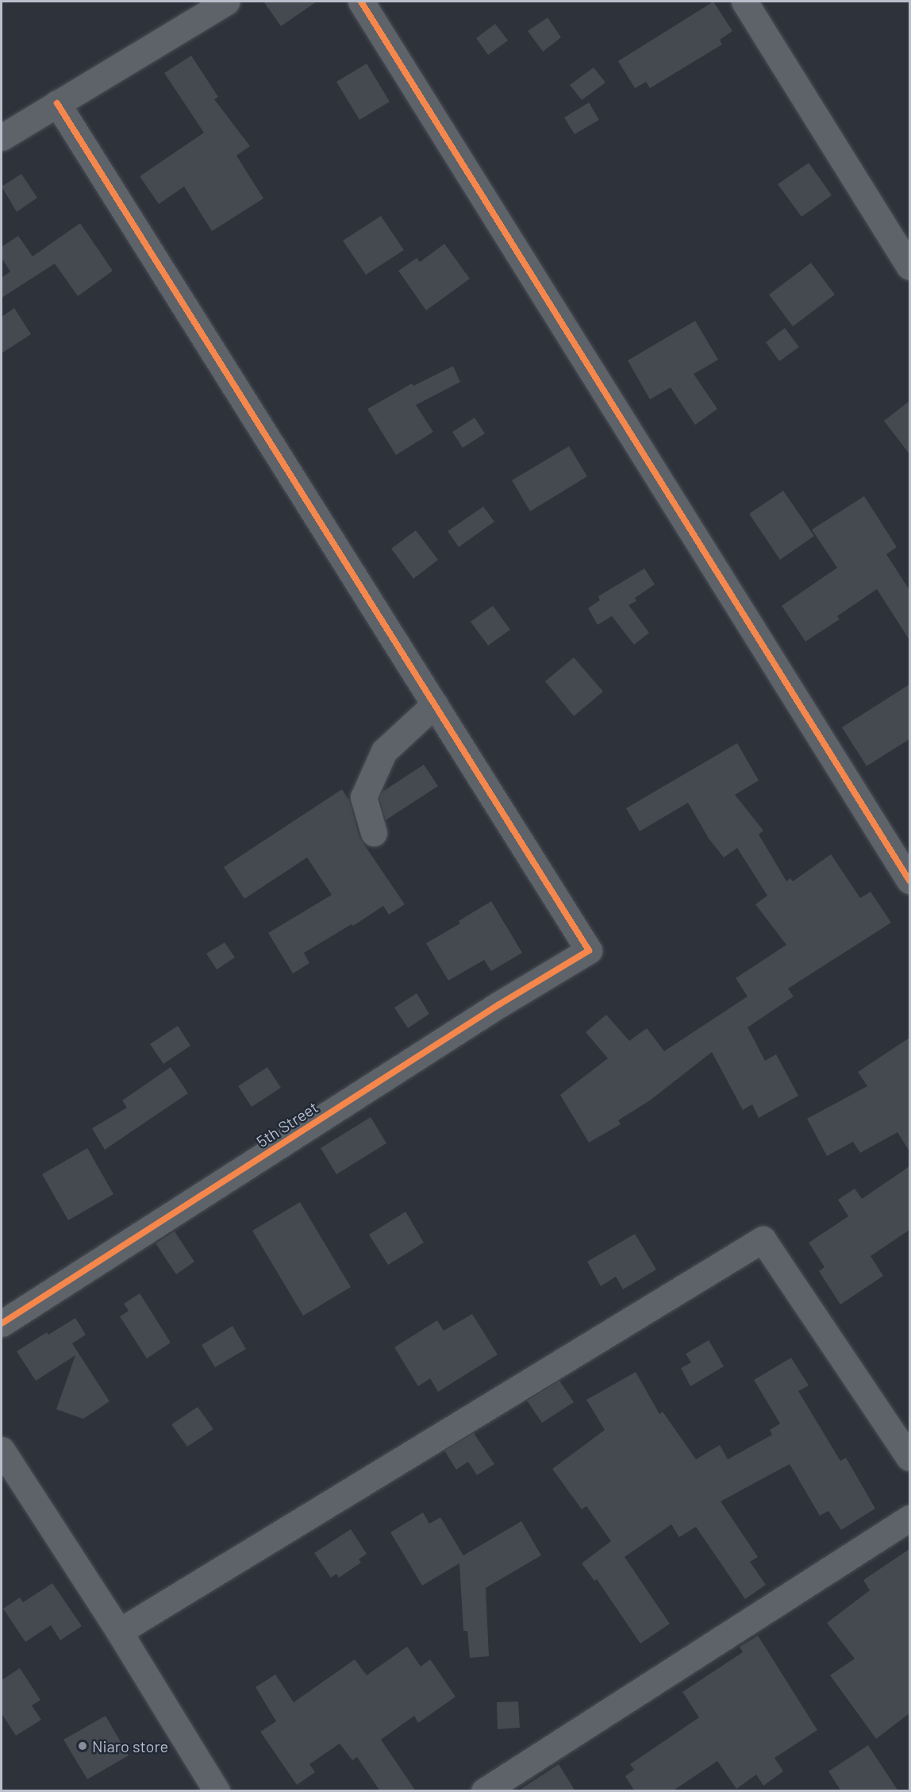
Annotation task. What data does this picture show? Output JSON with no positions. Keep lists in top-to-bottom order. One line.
{"streets":{"street":["5th Street"]},"places":["Niaro store"]}
